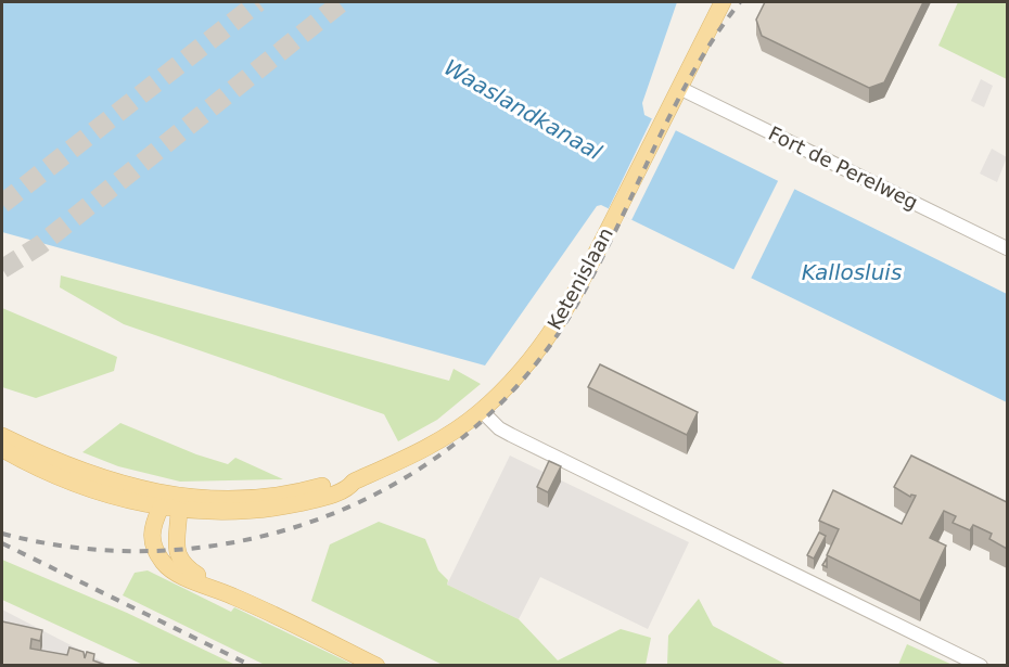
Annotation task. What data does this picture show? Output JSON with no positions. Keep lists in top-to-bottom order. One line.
{"streets":{"main road":["Ketenislaan"],"street":["Fort de Perelweg"]},"crossings":[["Fort de Perelweg","Ketenislaan"]],"water":["Waaslandkanaal","Kallosluis"]}
